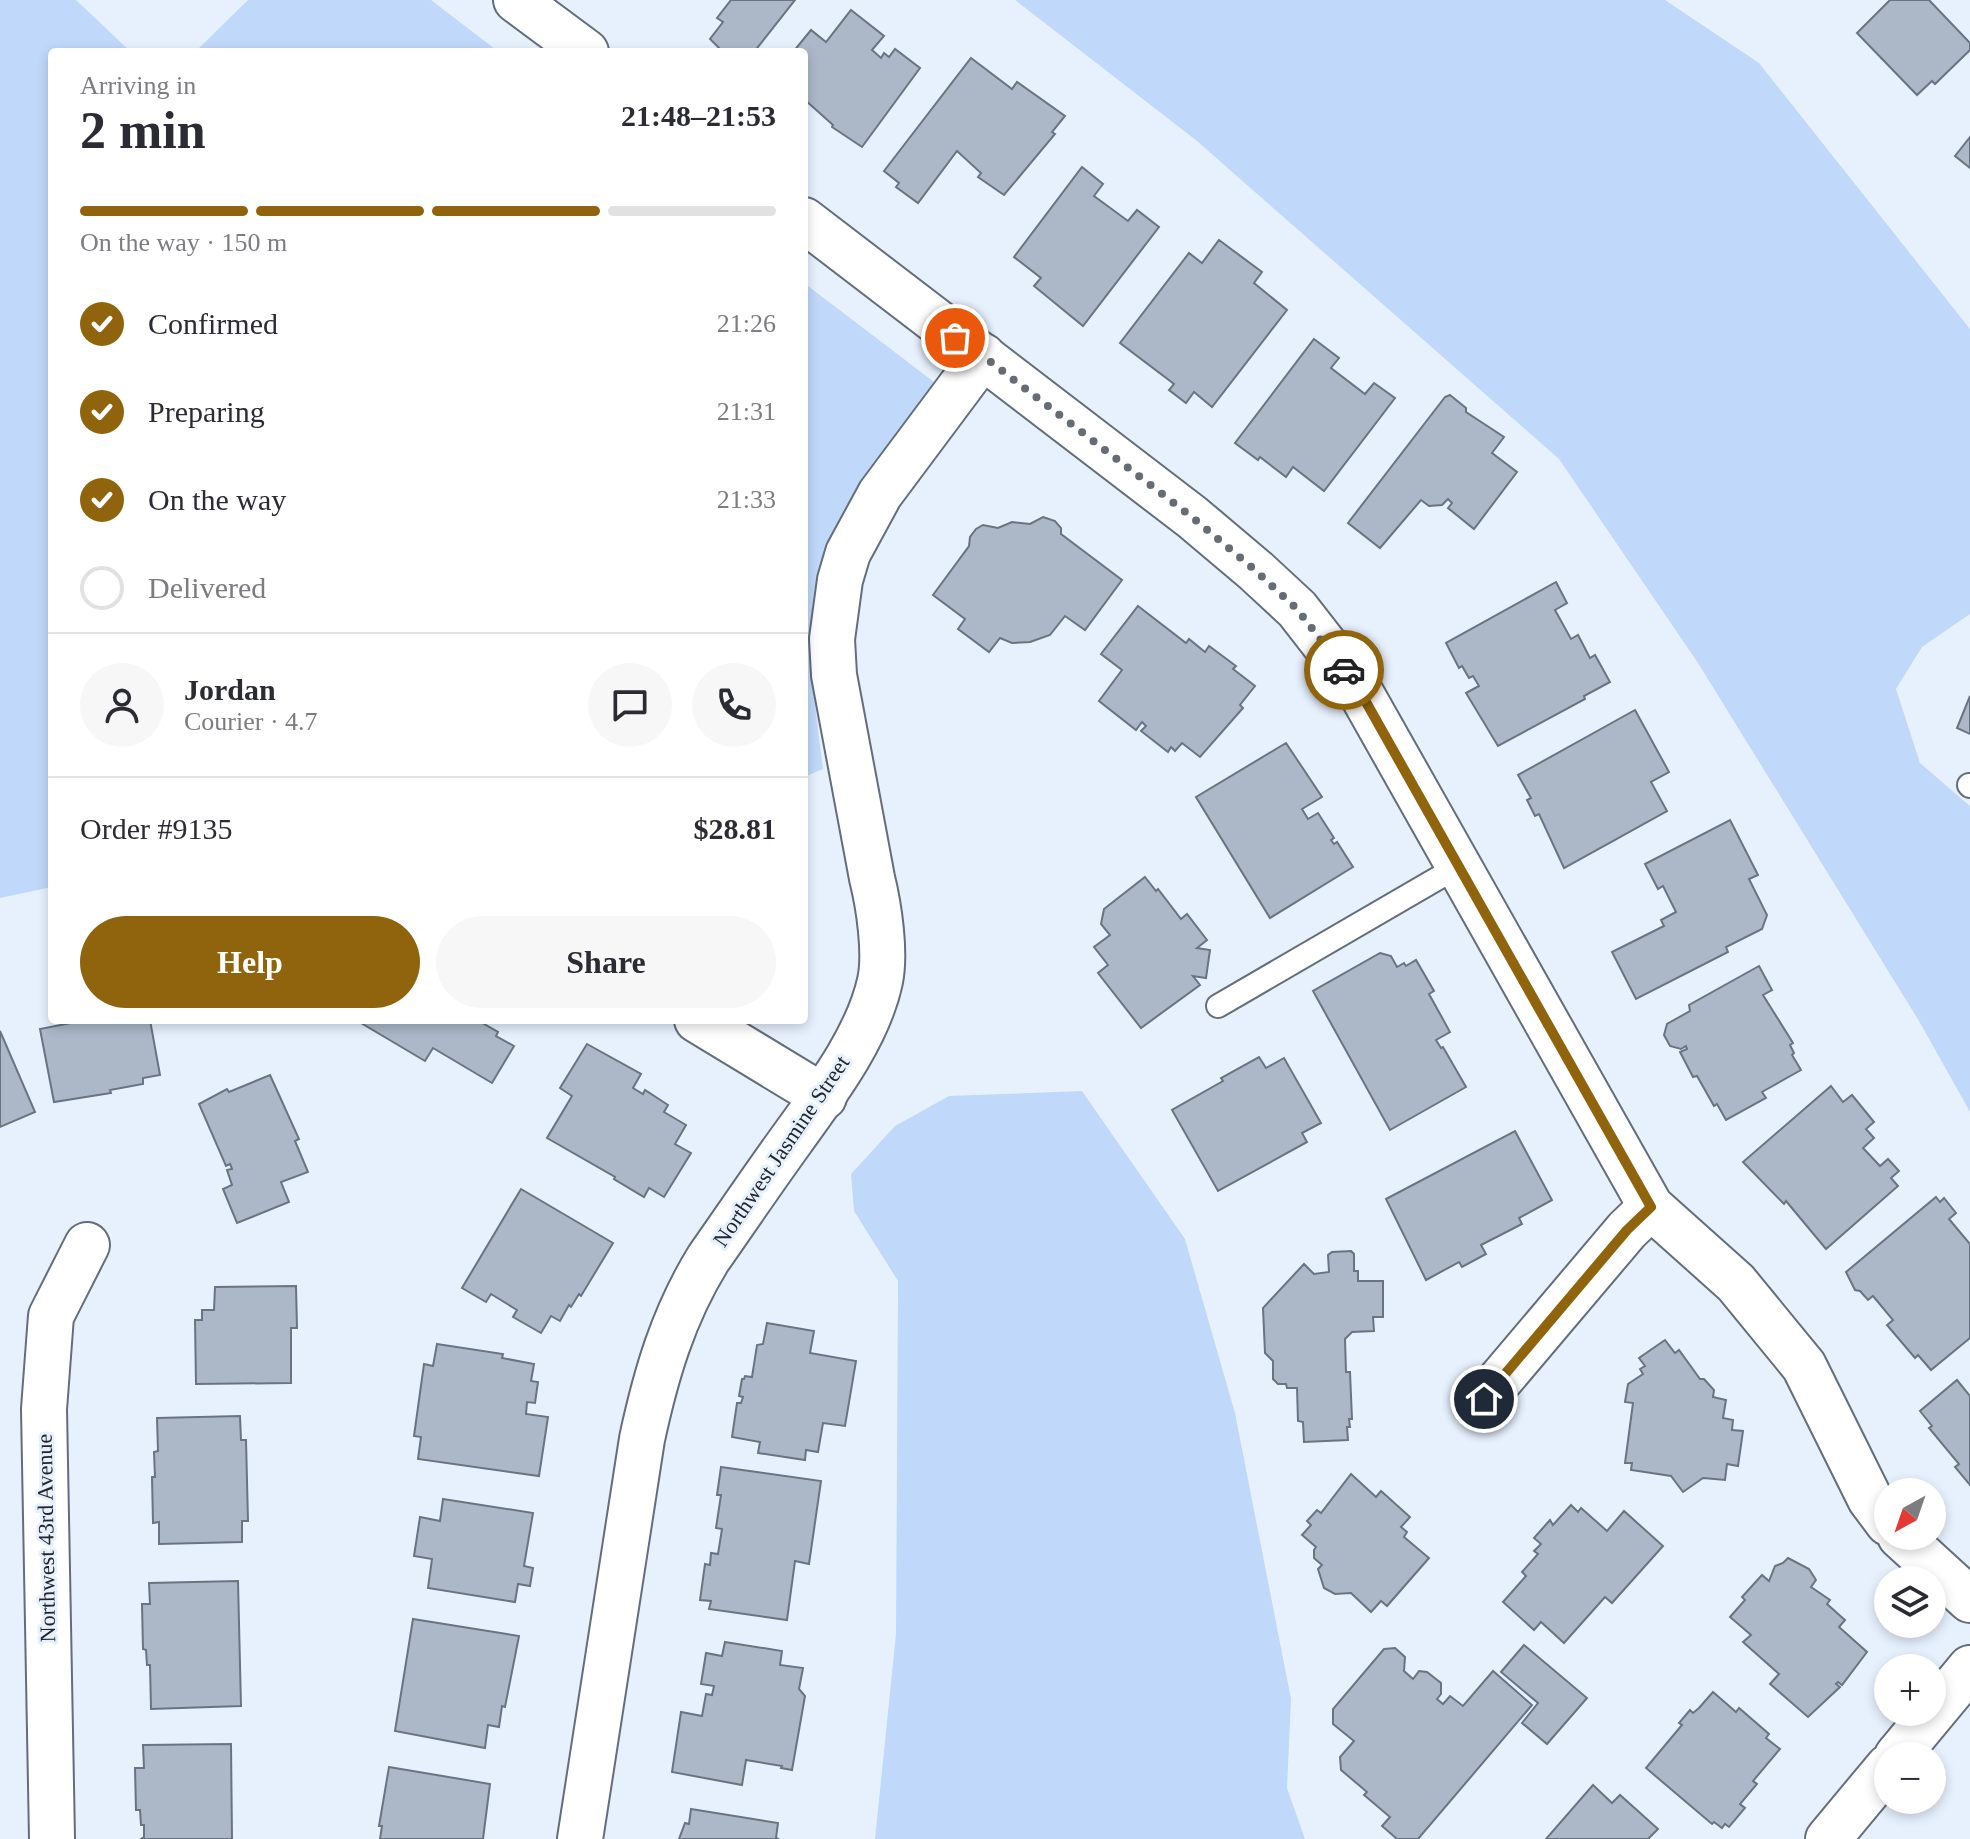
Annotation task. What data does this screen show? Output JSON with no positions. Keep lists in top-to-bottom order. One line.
{"streets":{"street":["Northwest Jasmine Street","Northwest 43rd Avenue"]},"north":"bottom left","page":{"heading":["2 min","Arriving in","21:48–21:53"],"panel":["Jordan","Courier · 4.7","Order #9135","$28.81"],"bar":"On the way · 150 m","list":[["Confirmed","21:26"],["Preparing","21:31"],["On the way","21:33"],"Delivered"],"buttons":["Help","Share"],"map_buttons":["+","−"]}}
